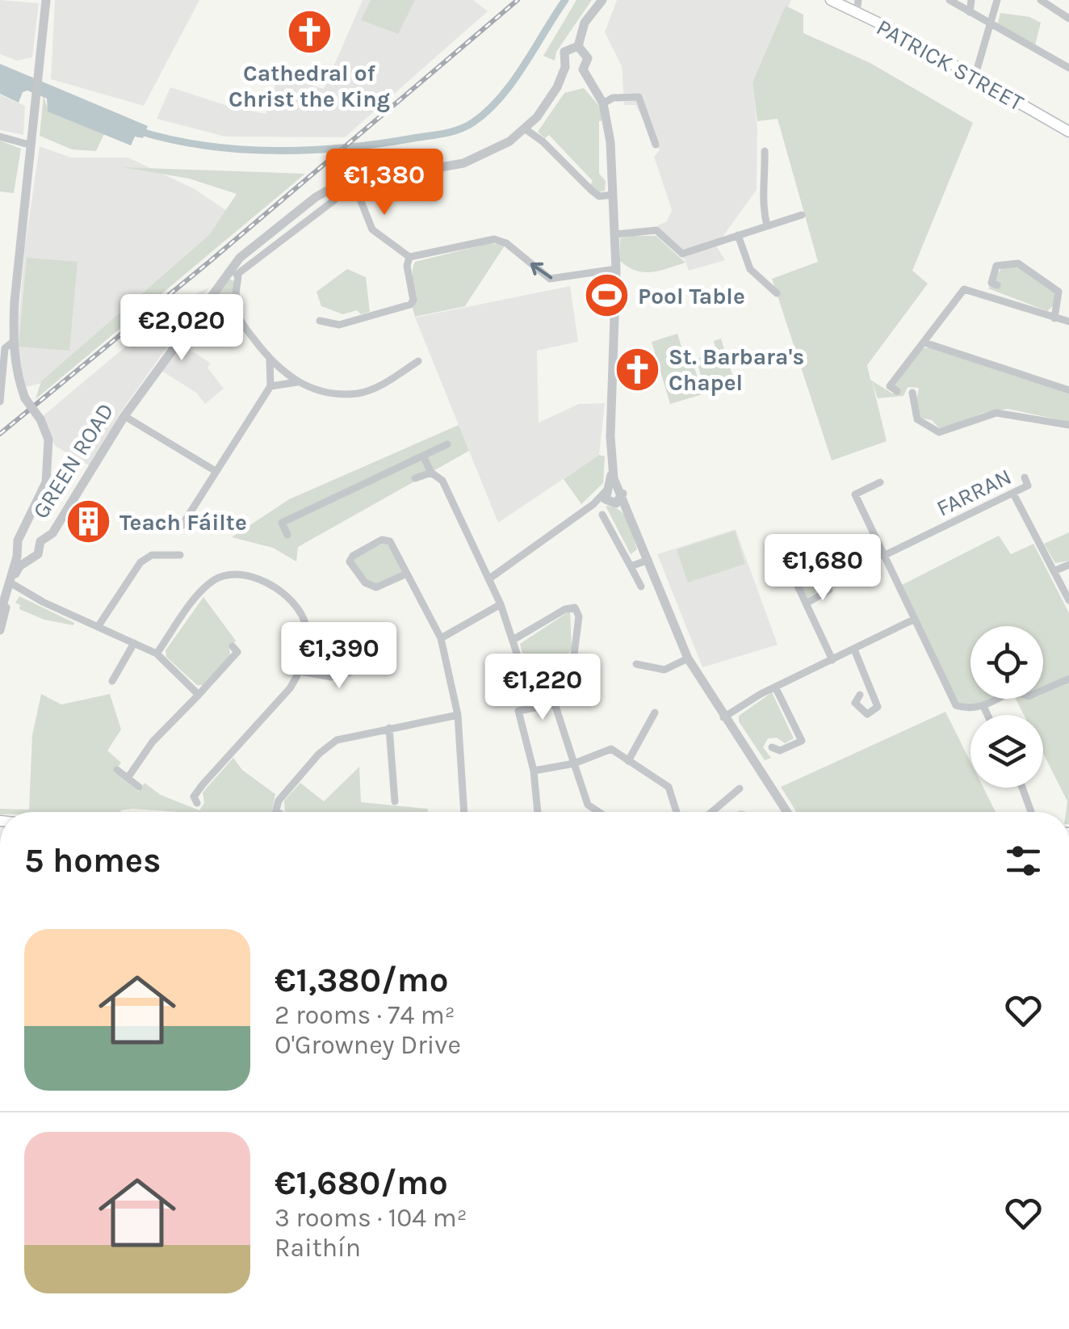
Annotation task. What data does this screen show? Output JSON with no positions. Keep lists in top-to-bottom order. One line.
{"streets":{"main road":["PATRICK STREET"],"street":["GREEN ROAD","FARRAN"]},"places":{"church":["Cathedral of Christ the King","St. Barbara's Chapel"],"sports":["Pool Table"],"building":["Teach Fáilte"]},"page":{"price":["€1,380","€2,020","€1,680","€1,390","€1,220"],"heading":"5 homes","list":[{"name":"€1,380/mo","note":"2 rooms · 74 m² · O'Growney Drive"},{"name":"€1,680/mo","note":"3 rooms · 104 m² · Raithín"}]}}
